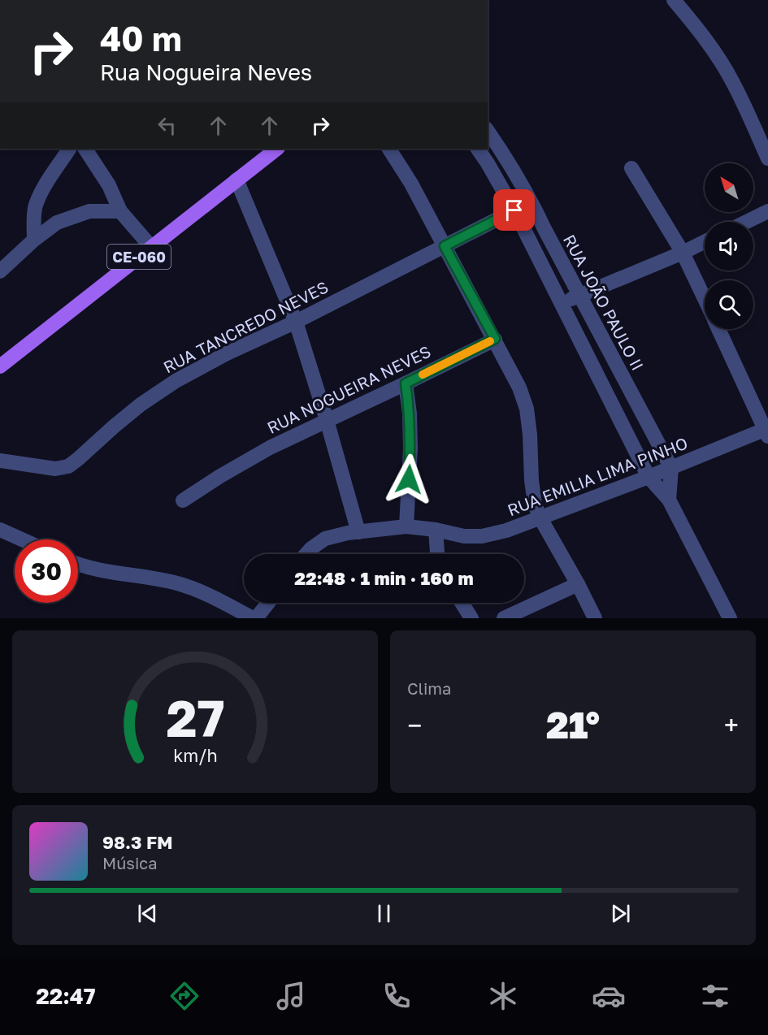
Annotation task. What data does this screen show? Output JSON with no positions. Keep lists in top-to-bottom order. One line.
{"streets":{"main road":["CE-060"],"street":["RUA JOÃO PAULO II","RUA TANCREDO NEVES","RUA NOGUEIRA NEVES","RUA EMILIA LIMA PINHO"]},"crossings":[["RUA JOÃO PAULO II","RUA EMILIA LIMA PINHO"]],"north":"top left","page":{"turn":["40 m","Rua Nogueira Neves"],"limit":"30","trip":"22:48 · 1 min · 160 m","tile":"Clima","heat":["−","21°","+"],"song":["98.3 FM","Música"],"tabs":"22:47","gauge":["27","km/h"]}}
